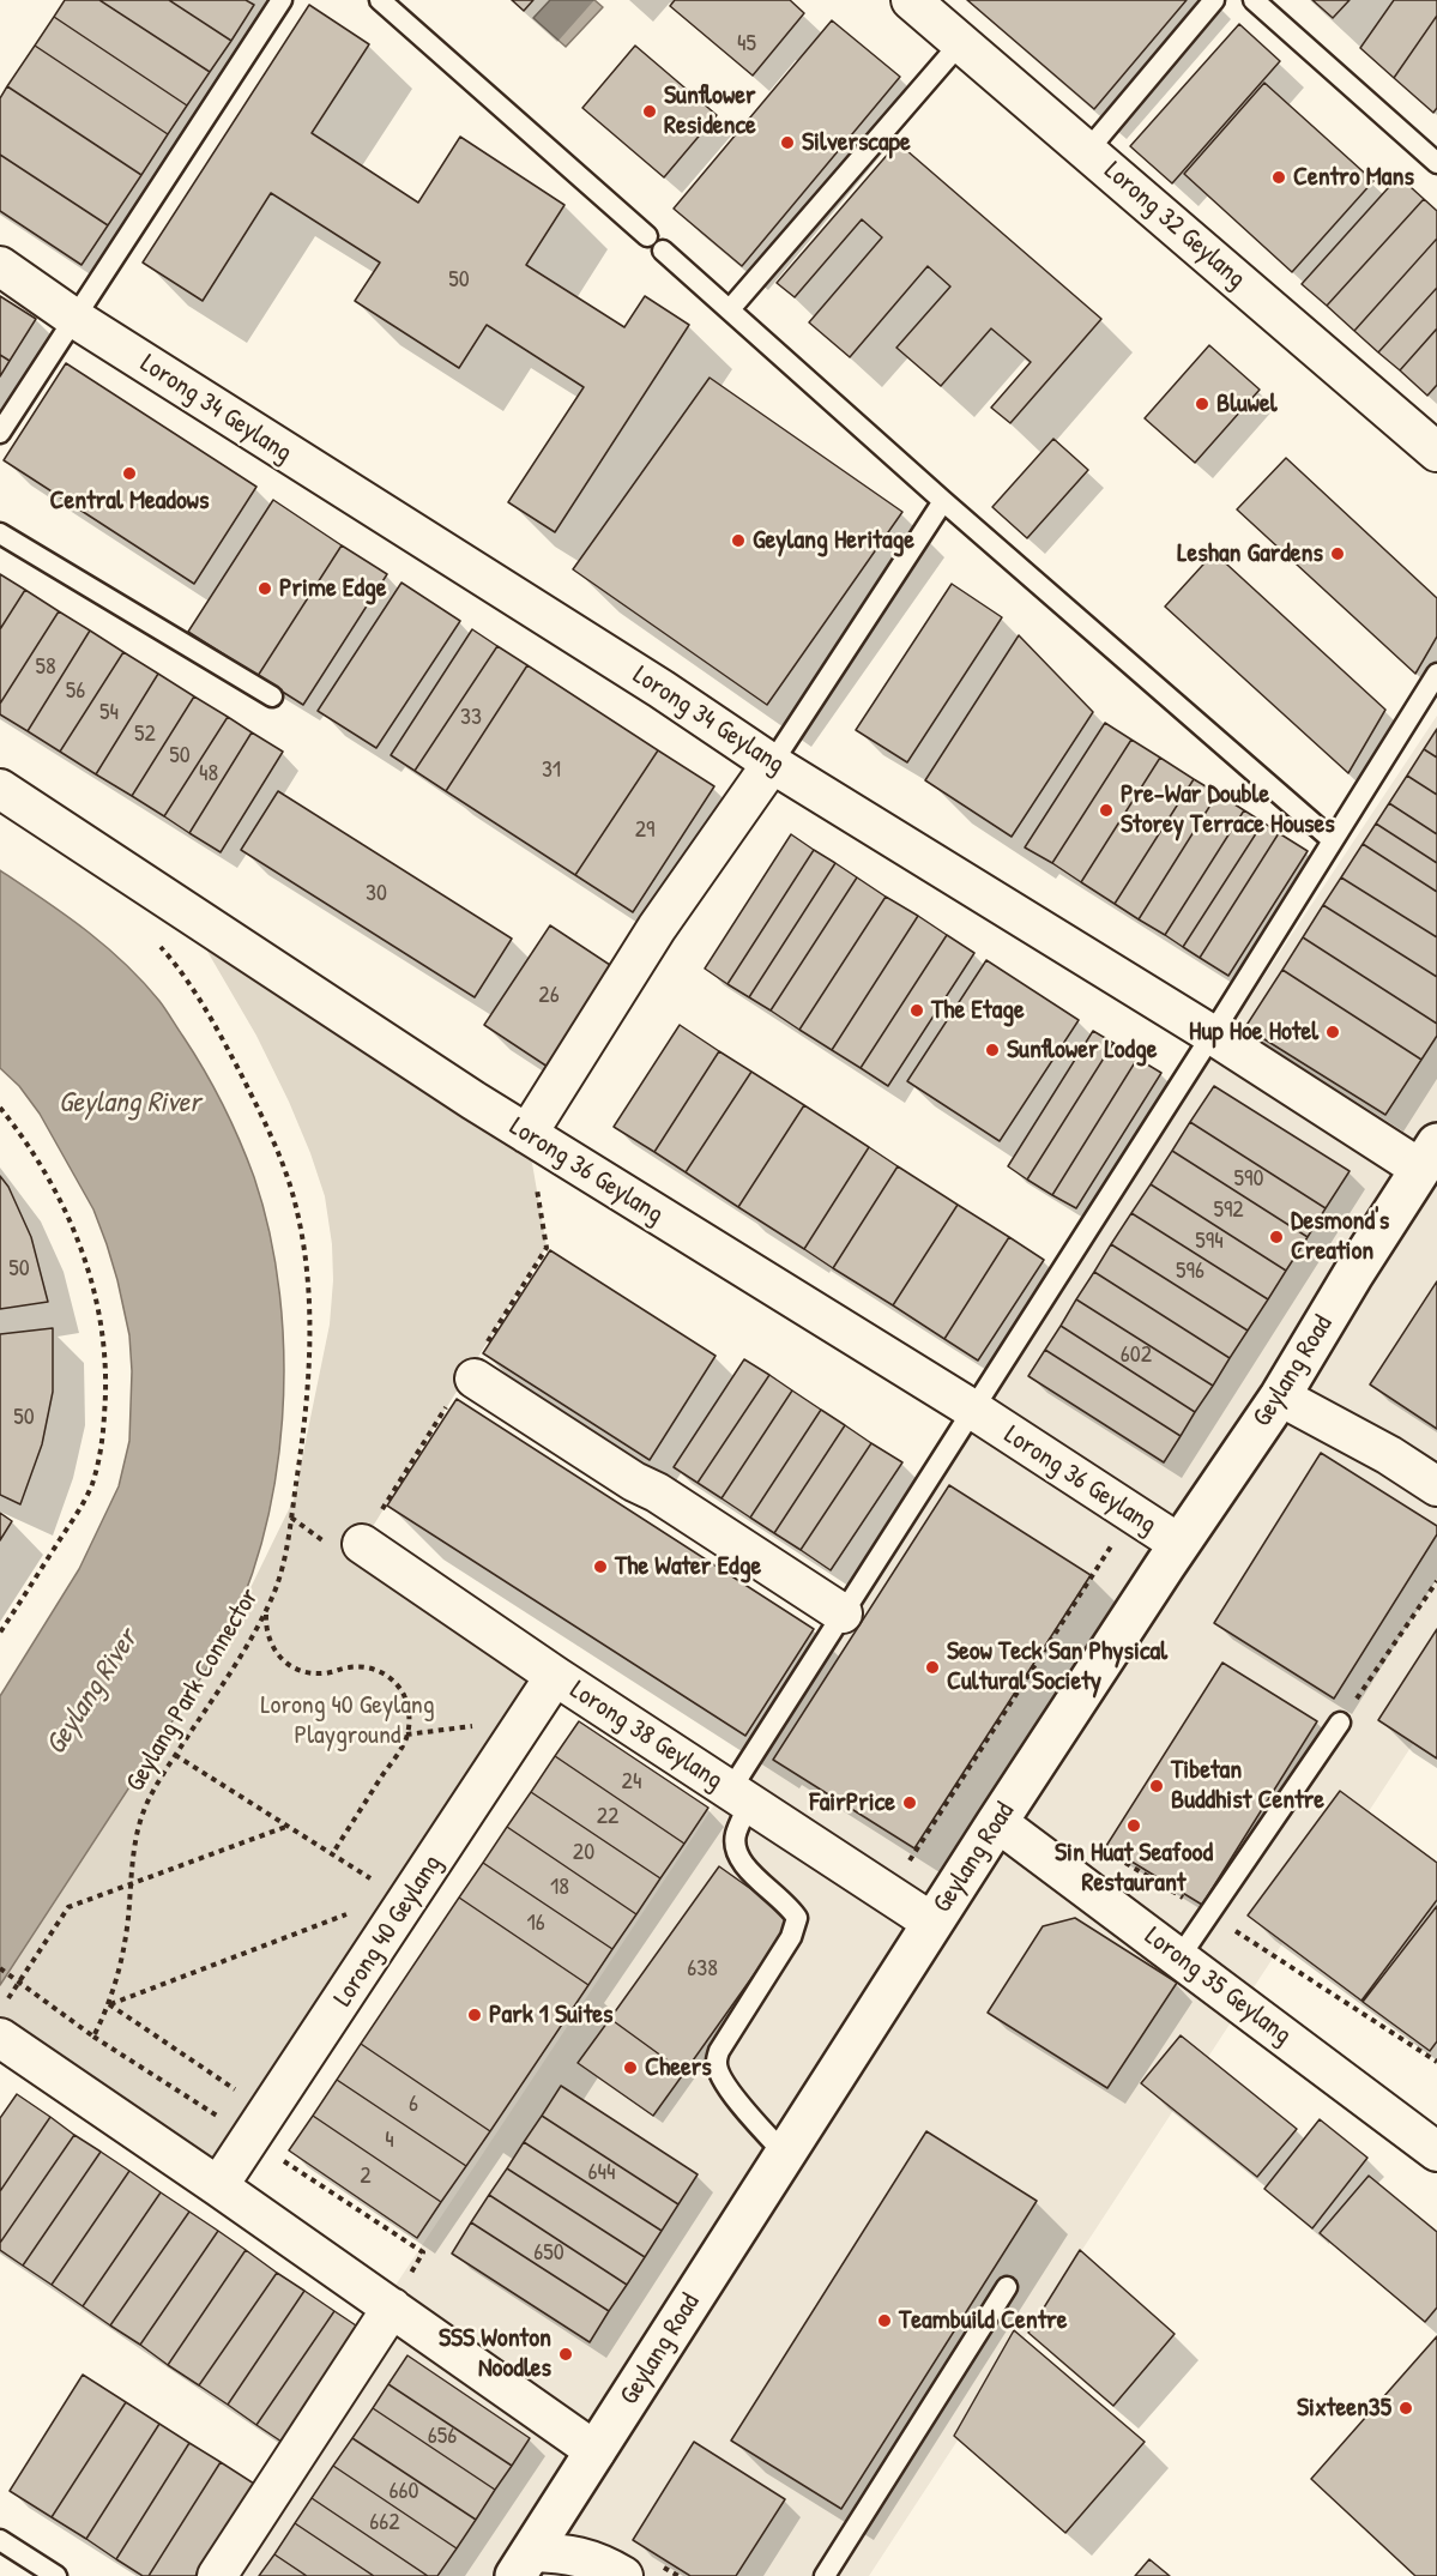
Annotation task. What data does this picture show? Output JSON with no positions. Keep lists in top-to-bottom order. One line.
{"streets":{"main road":["Geylang Road"],"street":["Lorong 32 Geylang","Lorong 34 Geylang","Lorong 36 Geylang","Lorong 38 Geylang","Lorong 40 Geylang","Lorong 35 Geylang"],"path":["Geylang Park Connector"]},"crossings":[["Lorong 34 Geylang","Geylang Road"],["Lorong 36 Geylang","Geylang Road"],["Geylang Road","Lorong 38 Geylang"],["Geylang Road","Lorong 35 Geylang"],["Lorong 38 Geylang","Lorong 40 Geylang"]],"water":["Geylang River"],"parks":["Lorong 40 Geylang Playground"],"places":["Sunflower Residence","Silverscape","Centro Mans","Bluwel","Central Meadows","Geylang Heritage","Leshan Gardens","Prime Edge","Pre-War Double Storey Terrace Houses","The Etage","Hup Hoe Hotel","Sunflower Lodge","Desmond's Creation","The Water Edge","Seow Teck San Physical Cultural Society","Tibetan Buddhist Centre","FairPrice","Sin Huat Seafood Restaurant","Park 1 Suites","Cheers","Teambuild Centre","SSS Wonton Noodles","Sixteen35"],"house_numbers":["45","50","58","56","54","33","52","50","31","48","29","30","26","590","592","594","50","596","602","50","24","22","20","18","16","638","6","4","644","2","650","656","660","662"]}
